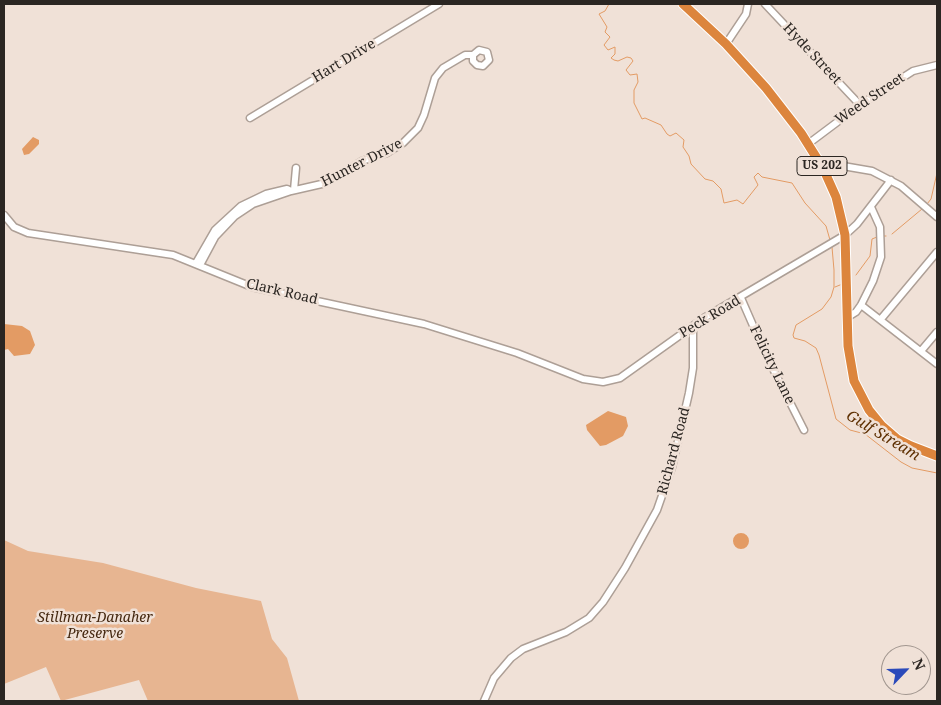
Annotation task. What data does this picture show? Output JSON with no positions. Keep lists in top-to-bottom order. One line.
{"streets":{"highway":["US 202"],"street":["Hyde Street","Hart Drive","Weed Street","Hunter Drive","Clark Road","Peck Road","Felicity Lane","Richard Road"]},"crossings":[["Hyde Street","Weed Street"],["Weed Street","US 202"],["Hunter Drive","Clark Road"],["US 202","Peck Road"],["Clark Road","Peck Road"],["Peck Road","Felicity Lane"],["Peck Road","Richard Road"]],"water":["Gulf Stream"],"parks":["Stillman-Danaher Preserve"],"north":"top right"}
